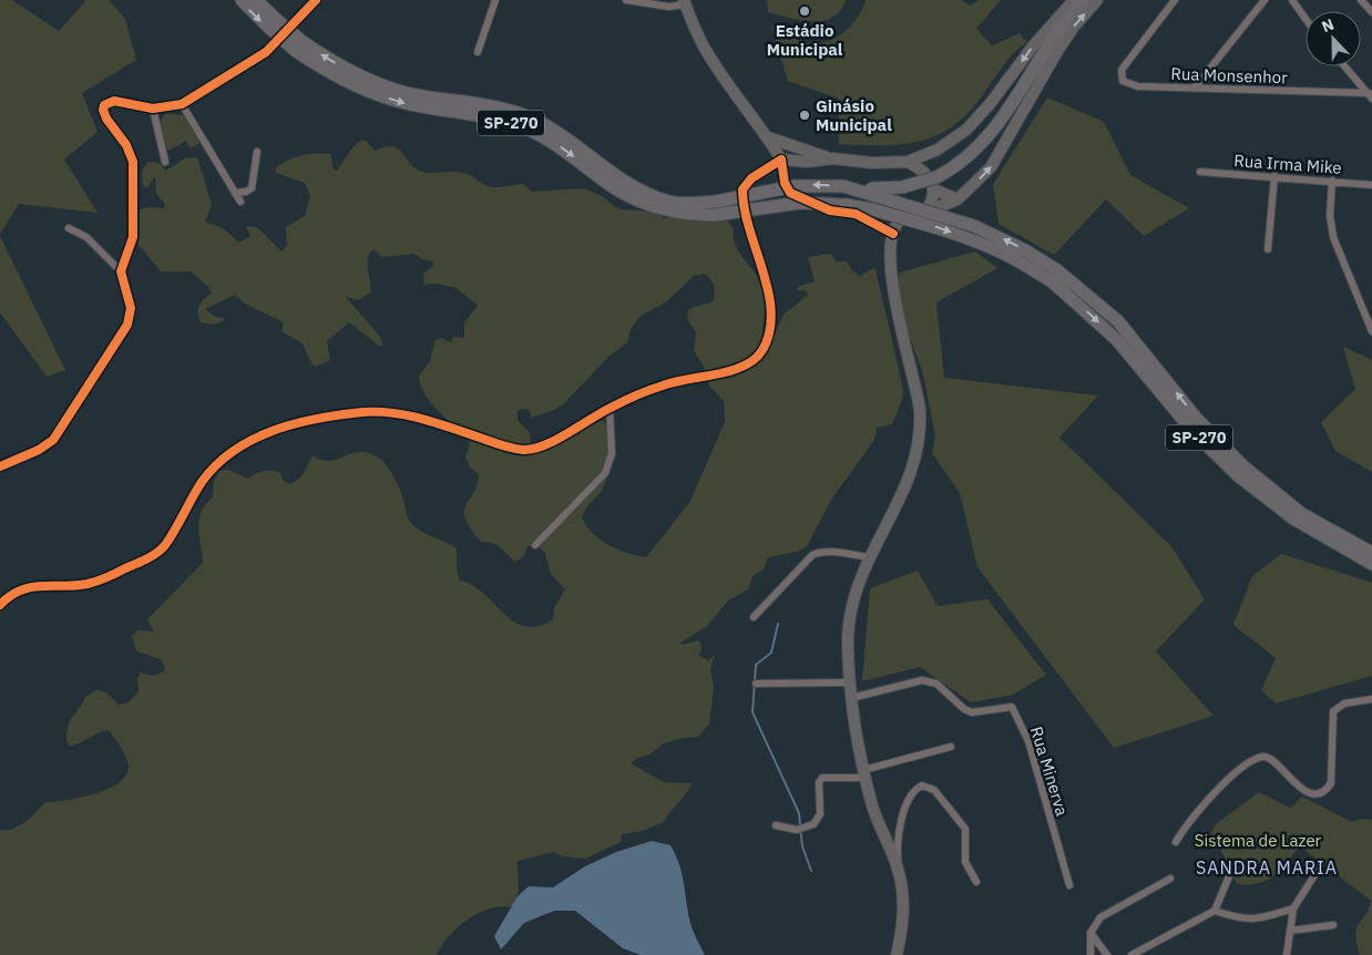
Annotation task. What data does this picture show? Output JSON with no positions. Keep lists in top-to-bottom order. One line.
{"streets":{"highway":["SP-270"],"street":["Rua Monsenhor","Rua Irma Mike","Rua Minerva"]},"districts":["SANDRA MARIA"],"parks":["Sistema de Lazer"],"places":["Estádio Municipal","Ginásio Municipal"],"north":"top"}
